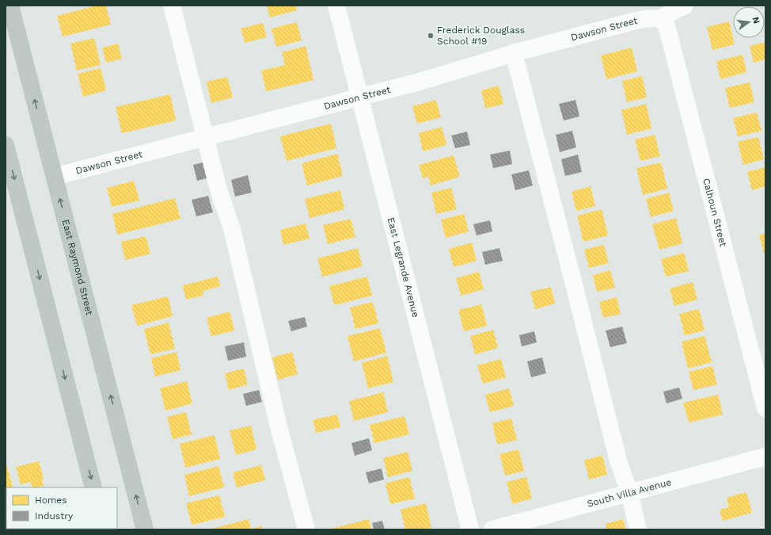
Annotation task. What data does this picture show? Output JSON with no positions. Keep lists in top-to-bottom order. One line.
{"streets":{"main road":["East Raymond Street"],"street":["Dawson Street","Calhoun Street","East Legrande Avenue","South Villa Avenue"]},"crossings":[["Dawson Street","Calhoun Street"],["Dawson Street","East Raymond Street"],["Dawson Street","East Legrande Avenue"]],"places":["Frederick Douglass School #19"],"legend":["Homes","Industry"],"north":"right"}
